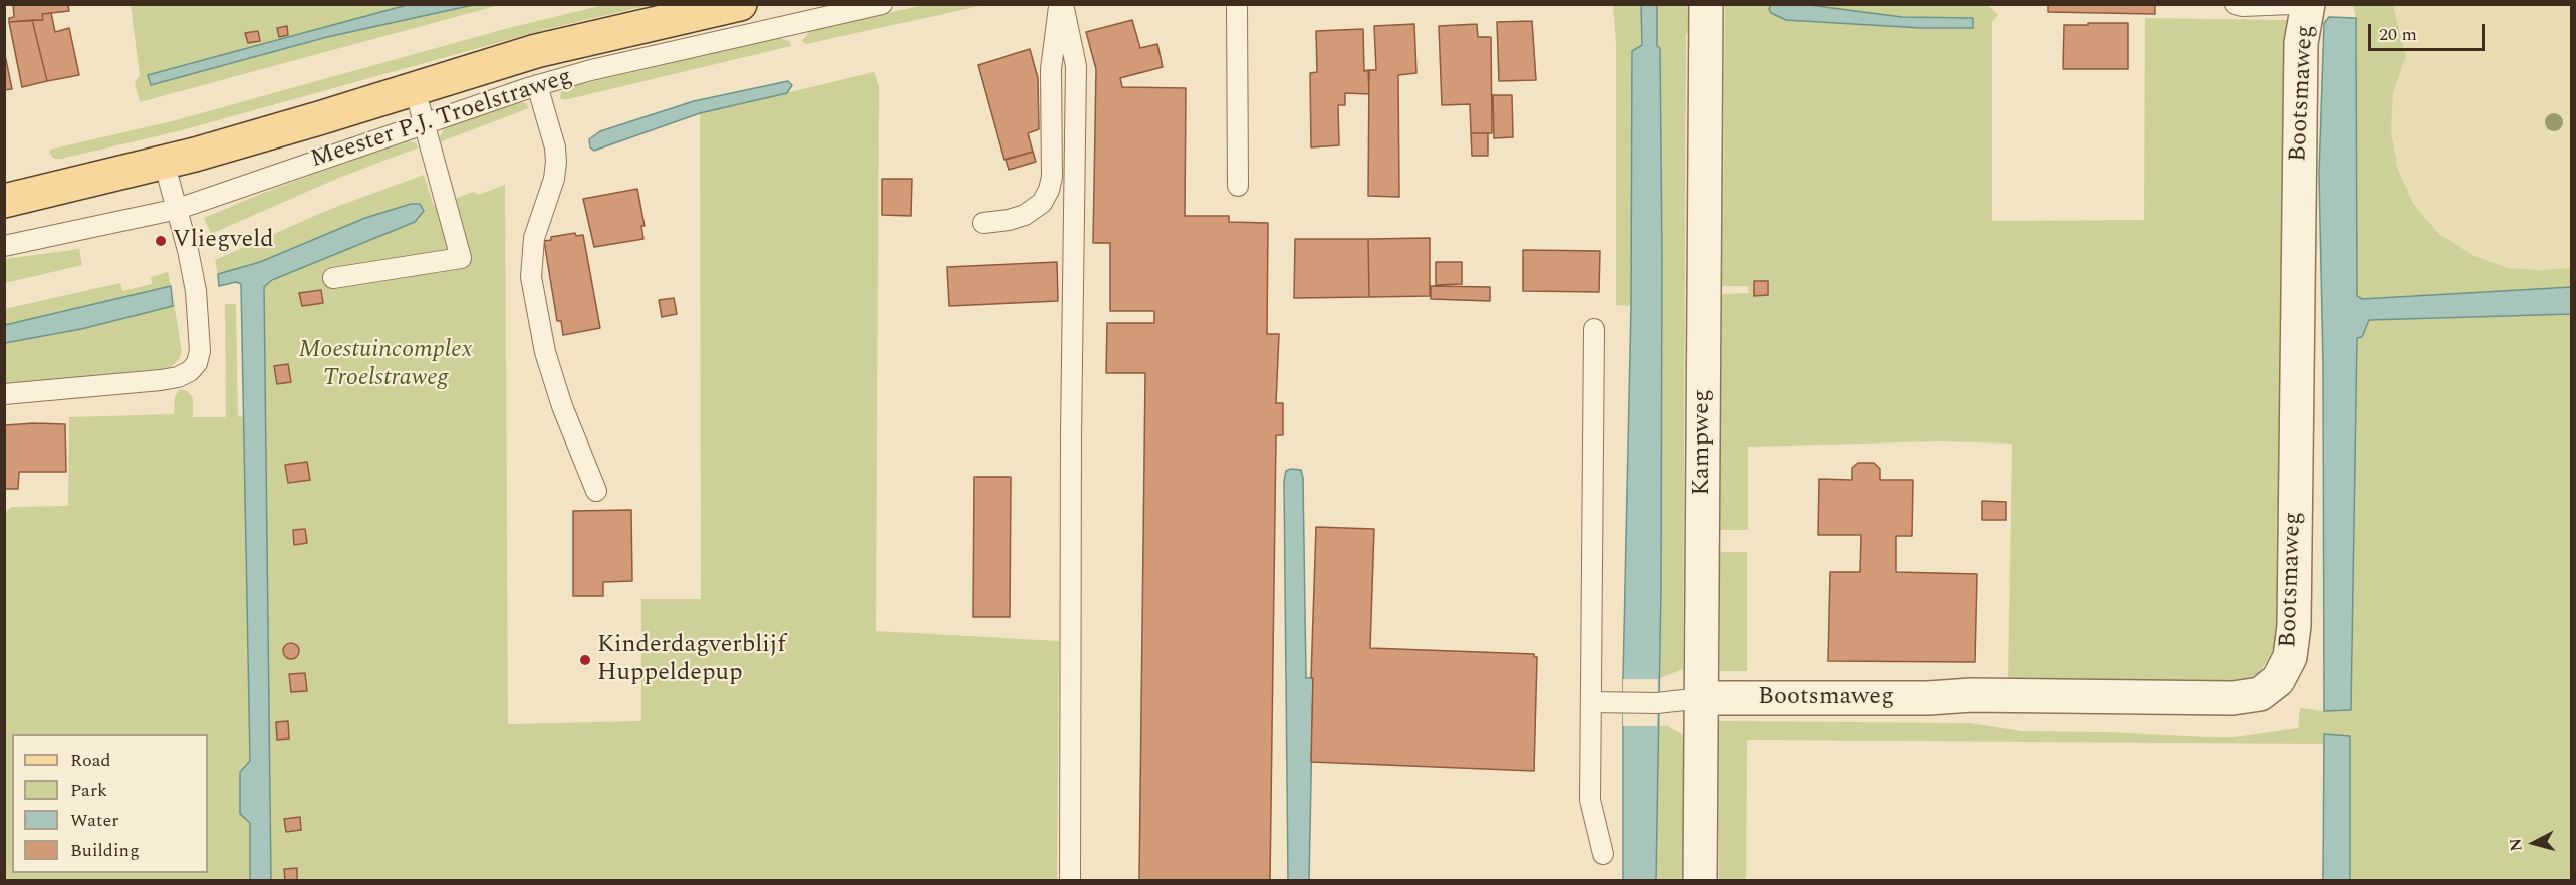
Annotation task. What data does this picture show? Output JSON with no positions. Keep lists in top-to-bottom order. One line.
{"streets":{"main road":["Meester P.J. Troelstraweg"],"street":["Bootsmaweg","Kampweg"]},"crossings":[["Bootsmaweg","Kampweg"]],"parks":["Moestuincomplex Troelstraweg"],"places":["Vliegveld","Kinderdagverblijf Huppeldepup"],"legend":["Road","Park","Water","Building"],"scale_bar":"20 m","north":"left"}
